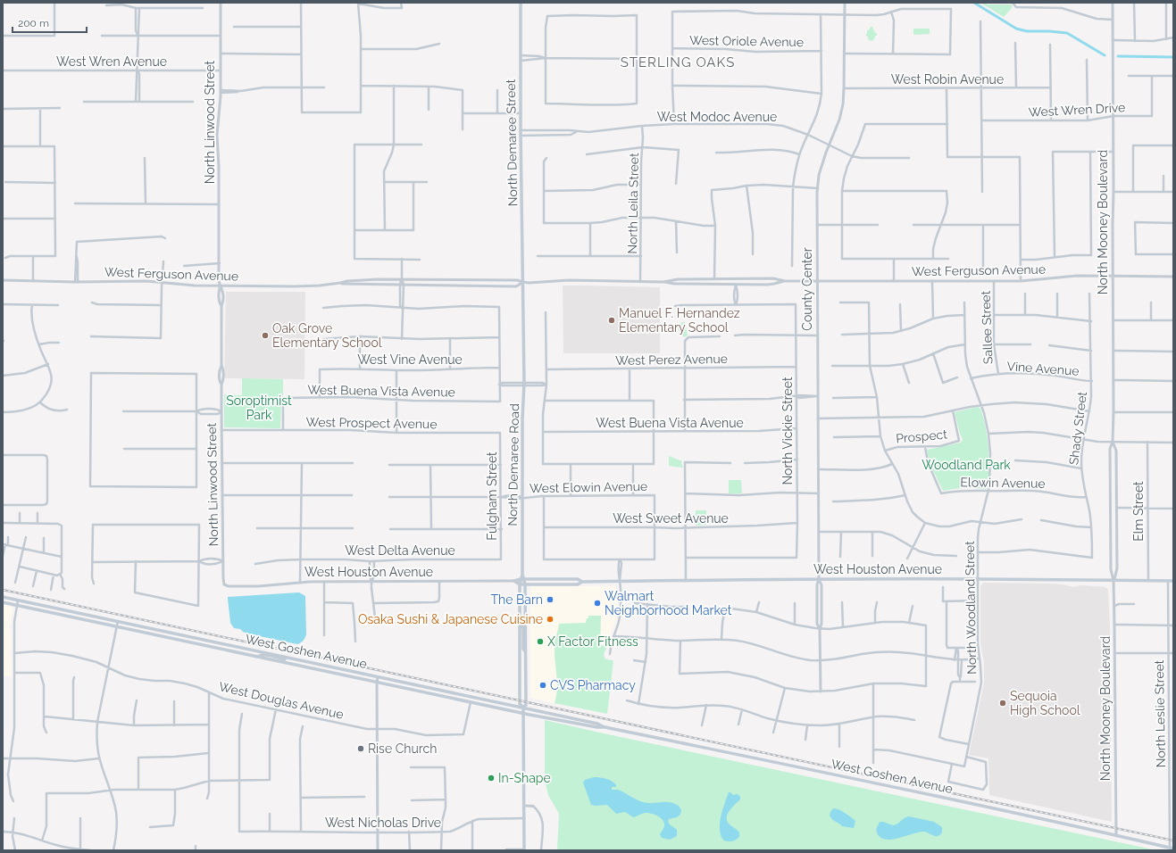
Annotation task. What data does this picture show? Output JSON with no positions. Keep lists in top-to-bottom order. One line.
{"streets":{"main road":["North Demaree Street","North Demaree Road","West Houston Avenue","West Goshen Avenue"],"street":["West Oriole Avenue","West Wren Avenue","West Robin Avenue","West Wren Drive","West Modoc Avenue","North Linwood Street","North Leila Street","North Mooney Boulevard","West Ferguson Avenue","County Center","Sallee Street","West Vine Avenue","West Perez Avenue","Vine Avenue","West Buena Vista Avenue","West Prospect Avenue","Shady Street","North Vickie Street","Prospect","Elowin Avenue","West Elowin Avenue","Fulgham Street","Elm Street","West Sweet Avenue","West Delta Avenue","North Woodland Street","West Douglas Avenue","North Leslie Street","West Nicholas Drive"]},"crossings":[["West Wren Avenue","North Linwood Street"],["West Robin Avenue","County Center"],["West Wren Drive","North Mooney Boulevard"],["West Modoc Avenue","North Demaree Street"],["West Modoc Avenue","North Leila Street"],["West Modoc Avenue","County Center"],["North Linwood Street","West Ferguson Avenue"],["North Linwood Street","West Prospect Avenue"],["North Linwood Street","West Houston Avenue"],["North Demaree Street","West Ferguson Avenue"],["North Demaree Street","North Demaree Road"],["North Leila Street","West Ferguson Avenue"],["North Mooney Boulevard","West Ferguson Avenue"],["North Mooney Boulevard","West Houston Avenue"],["North Mooney Boulevard","West Goshen Avenue"],["West Ferguson Avenue","County Center"],["West Ferguson Avenue","Sallee Street"],["West Ferguson Avenue","North Demaree Road"],["County Center","West Houston Avenue"],["Sallee Street","Vine Avenue"],["West Vine Avenue","West Buena Vista Avenue"],["West Perez Avenue","North Vickie Street"],["Vine Avenue","Shady Street"],["Vine Avenue","North Woodland Street"],["West Buena Vista Avenue","West Prospect Avenue"],["West Buena Vista Avenue","North Vickie Street"],["West Prospect Avenue","Fulgham Street"],["Shady Street","Elowin Avenue"],["Shady Street","North Woodland Street"],["North Vickie Street","West Sweet Avenue"],["Prospect","Elowin Avenue"],["North Demaree Road","West Elowin Avenue"],["North Demaree Road","West Houston Avenue"],["North Demaree Road","West Goshen Avenue"],["Elowin Avenue","North Woodland Street"],["West Elowin Avenue","Fulgham Street"],["West Elowin Avenue","West Sweet Avenue"],["Fulgham Street","West Delta Avenue"],["Elm Street","West Houston Avenue"],["West Houston Avenue","North Woodland Street"],["West Houston Avenue","North Leslie Street"],["West Goshen Avenue","West Douglas Avenue"],["West Goshen Avenue","North Leslie Street"]],"districts":["STERLING OAKS"],"parks":["Soroptimist Park","Woodland Park"],"places":["Manuel F. Hernandez Elementary School","Oak Grove Elementary School","The Barn","Walmart Neighborhood Market","Osaka Sushi & Japanese Cuisine","X Factor Fitness","CVS Pharmacy","Sequoia High School","Rise Church","In-Shape"],"scale_bar":"200 m"}
